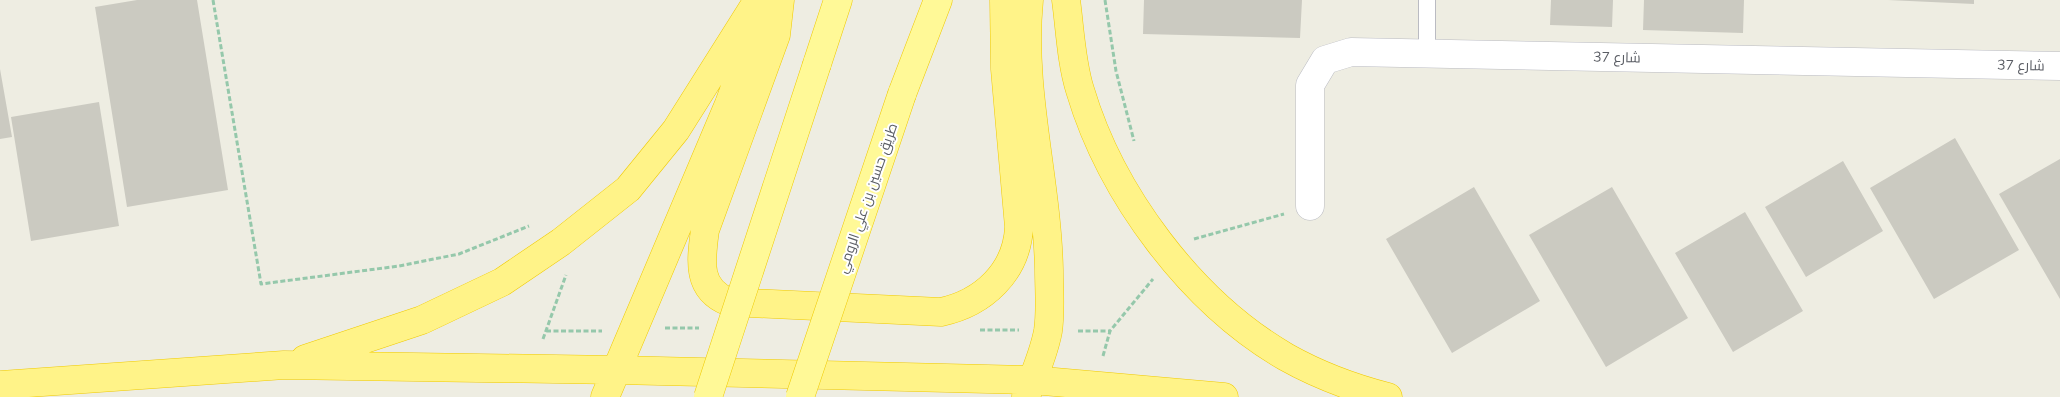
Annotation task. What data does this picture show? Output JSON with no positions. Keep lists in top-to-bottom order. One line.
{"streets":{"highway":["طريق حسين بن علي الرومي"],"street":["شارع 37"]}}
